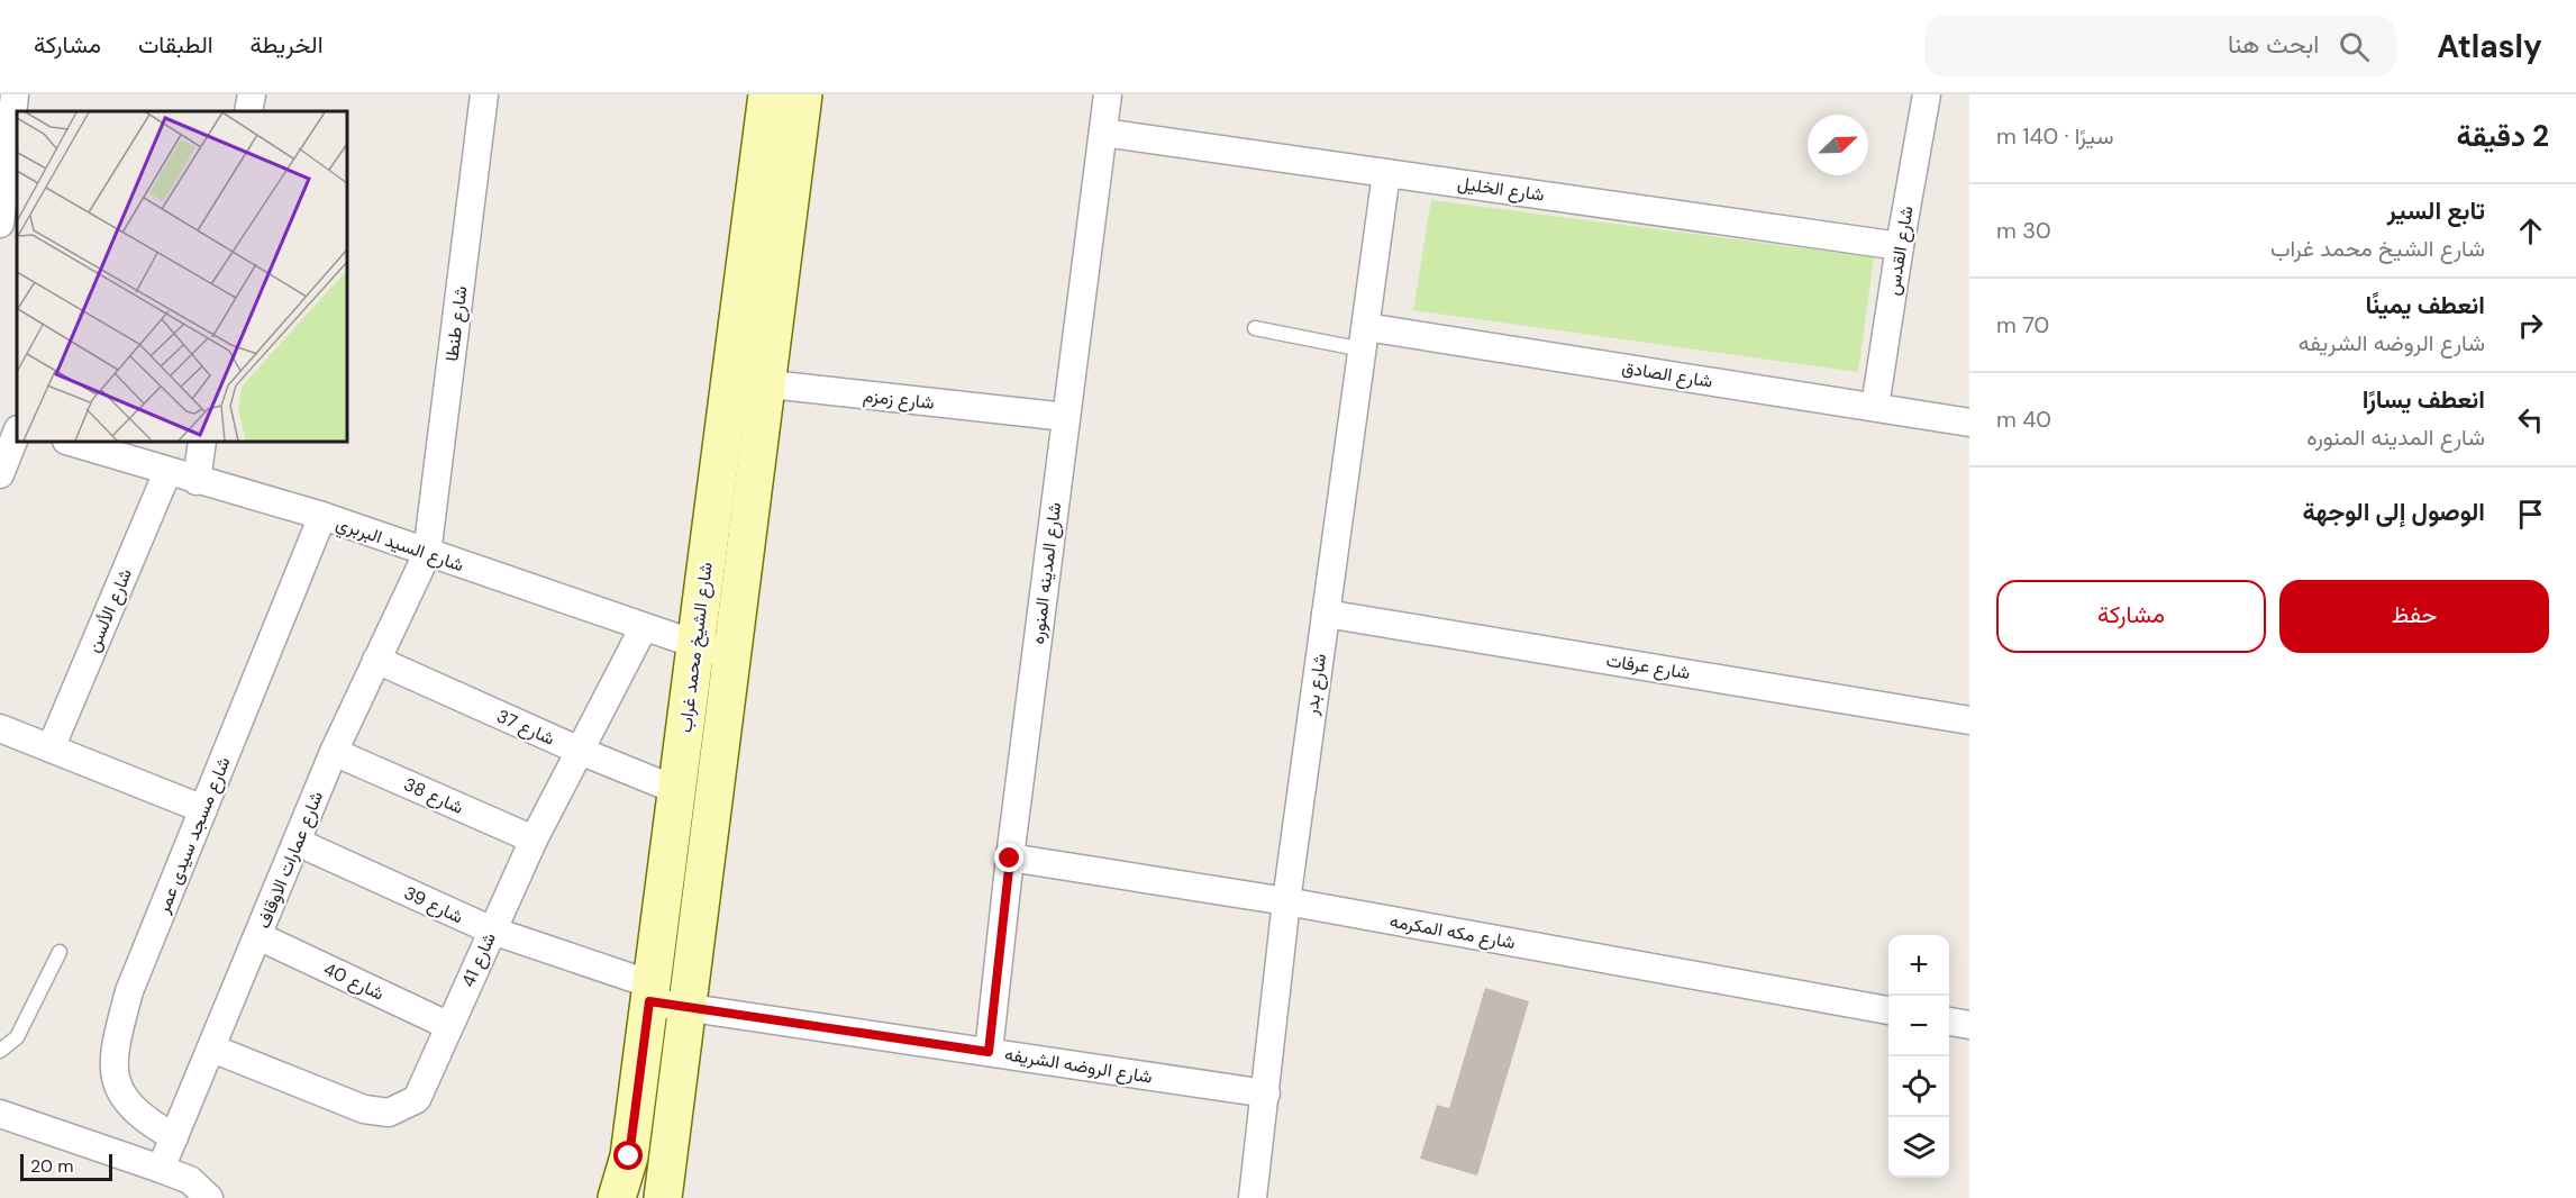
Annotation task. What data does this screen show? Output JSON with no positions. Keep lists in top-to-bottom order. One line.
{"streets":{"main road":["شارع الشيخ محمد غراب"],"street":["شارع الخليل","شارع القدس","شارع طنطا","شارع الصادق","شارع زمزم","شارع السيد البربري","شارع المدينه المنوره","شارع الألسن","شارع عرفات","شارع بدر","شارع 37","شارع 38","شارع مسجد سيدى عمر","شارع عمارات الاوقاف","شارع 39","شارع مكه المكرمه","شارع 41","شارع 40","شارع الروضه الشريفه"]},"crossings":[["شارع الخليل","شارع القدس"],["شارع الخليل","شارع المدينه المنوره"],["شارع الخليل","شارع بدر"],["شارع القدس","شارع الصادق"],["شارع طنطا","شارع السيد البربري"],["شارع طنطا","شارع عمارات الاوقاف"],["شارع الصادق","شارع بدر"],["شارع زمزم","شارع المدينه المنوره"],["شارع زمزم","شارع الشيخ محمد غراب"],["شارع السيد البربري","شارع الألسن"],["شارع السيد البربري","شارع الشيخ محمد غراب"],["شارع السيد البربري","شارع مسجد سيدى عمر"],["شارع السيد البربري","شارع عمارات الاوقاف"],["شارع السيد البربري","شارع 41"],["شارع المدينه المنوره","شارع مكه المكرمه"],["شارع المدينه المنوره","شارع الروضه الشريفه"],["شارع الشيخ محمد غراب","شارع 37"],["شارع الشيخ محمد غراب","شارع 39"],["شارع الشيخ محمد غراب","شارع الروضه الشريفه"],["شارع عرفات","شارع بدر"],["شارع بدر","شارع مكه المكرمه"],["شارع بدر","شارع الروضه الشريفه"],["شارع 37","شارع عمارات الاوقاف"],["شارع 37","شارع 41"],["شارع 38","شارع عمارات الاوقاف"],["شارع 38","شارع 41"],["شارع مسجد سيدى عمر","شارع عمارات الاوقاف"],["شارع عمارات الاوقاف","شارع 39"],["شارع عمارات الاوقاف","شارع 41"],["شارع عمارات الاوقاف","شارع 40"],["شارع 39","شارع 41"],["شارع 39","شارع الروضه الشريفه"],["شارع 41","شارع 40"]],"scale_bar":"20 m","north":"top right","page":{"header":"Atlasly","search":"ابحث هنا","nav":["الخريطة","الطبقات","مشاركة"],"heading":["2 دقيقة","سيرًا · 140 m"],"list":[["تابع السير","شارع الشيخ محمد غراب","30 m"],["انعطف يمينًا","شارع الروضه الشريفه","70 m"],["انعطف يسارًا","شارع المدينه المنوره","40 m"],"الوصول إلى الوجهة"],"buttons":["حفظ","مشاركة"],"map_buttons":["+","−"],"scale":"20 m"}}
